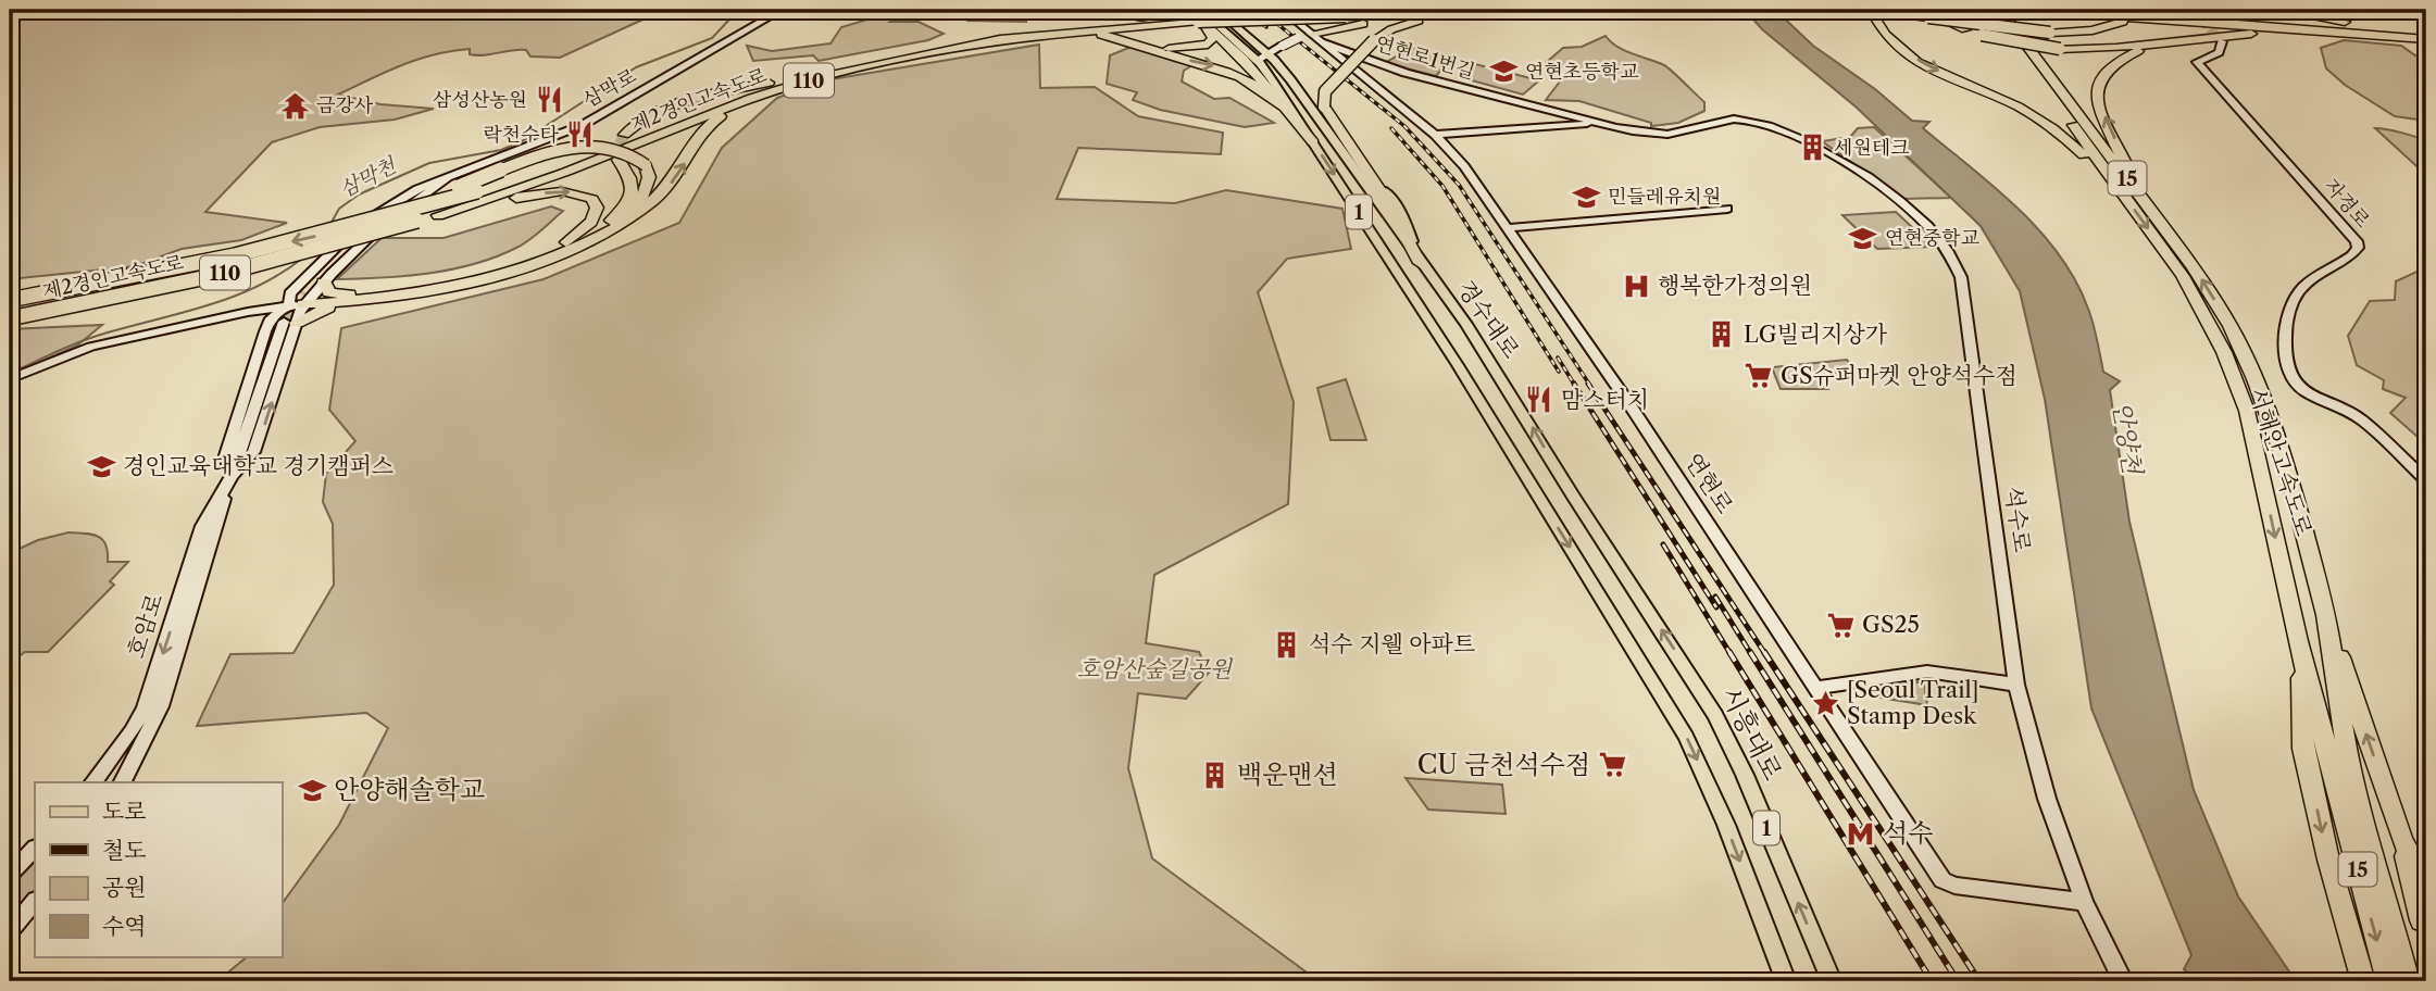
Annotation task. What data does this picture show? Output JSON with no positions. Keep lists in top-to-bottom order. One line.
{"streets":{"highway":["110","제2경인고속도로","15","서해안고속도로"],"main road":["1","경수대로","시흥대로"],"street":["연현로1번길","삼막로","자경로","연현로","석수로","호암로"]},"crossings":[["연현로1번길","경수대로"],["연현로1번길","연현로"],["연현로1번길","석수로"],["삼막로","호암로"],["제2경인고속도로","1"],["경수대로","시흥대로"],["연현로","석수로"]],"water":["삼막천","안양천"],"parks":["호암산숲길공원"],"places":{"school or university":["연현초등학교","민들레유치원","연현중학교","경인교육대학교 경기캠퍼스","안양해솔학교"],"restaurant":["삼성산농원","락천수타","맘스터치"],"temple":["금강사"],"building":["세원테크","LG빌리지상가","석수 지웰 아파트","백운맨션"],"hospital":["행복한가정의원"],"supermarket":["GS슈퍼마켓 안양석수점","GS25","CU 금천석수점"],"place":["[Seoul Trail] Stamp Desk"],"metro station":["석수"]},"legend":["도로","철도","공원","수역"]}
